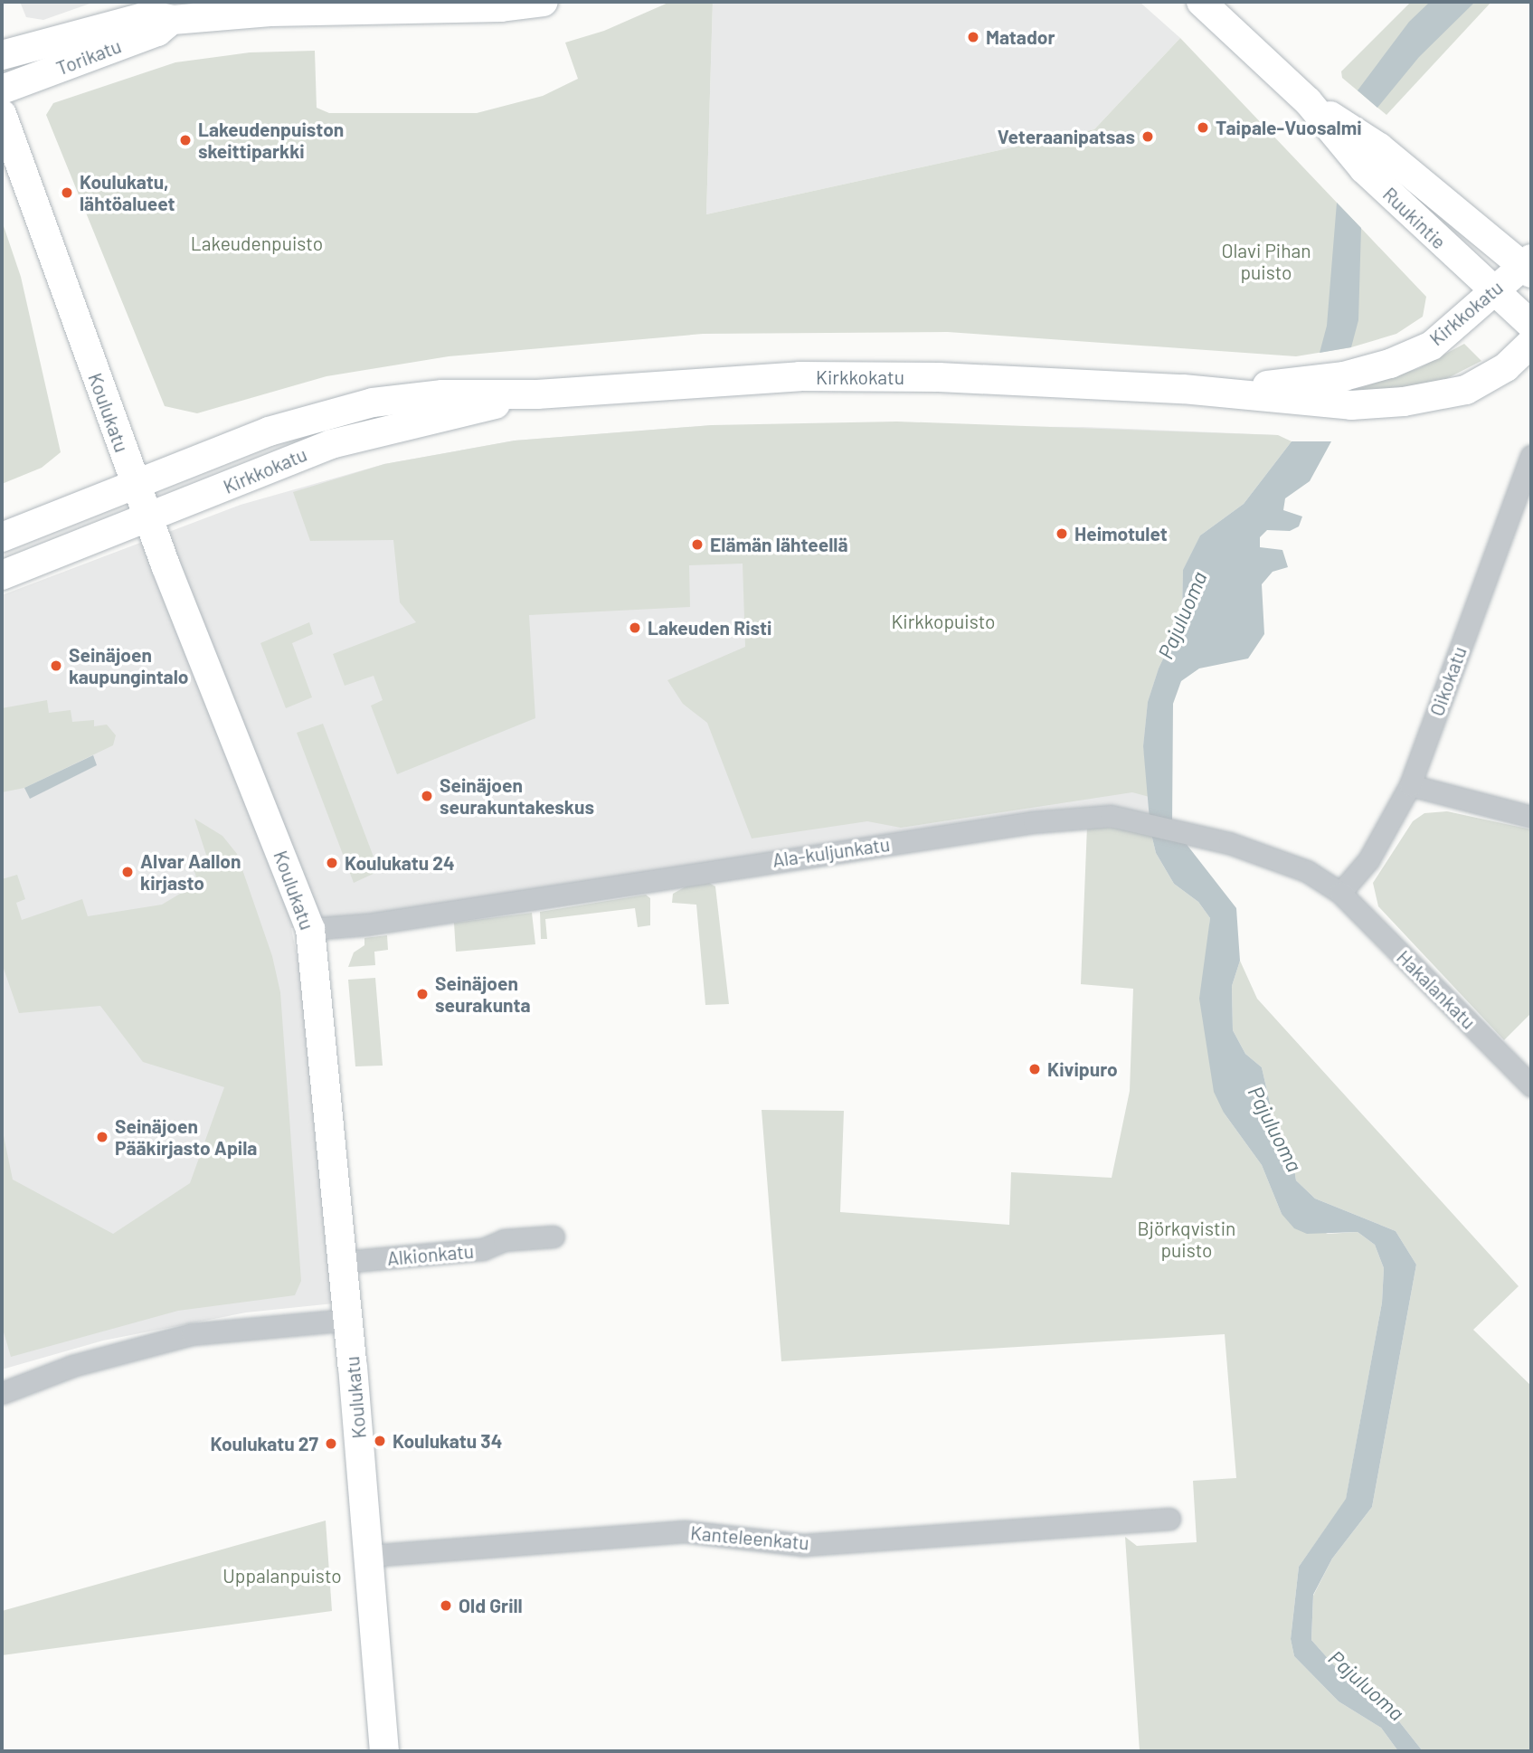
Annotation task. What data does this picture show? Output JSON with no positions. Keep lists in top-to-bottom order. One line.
{"streets":{"main road":["Torikatu","Ruukintie","Kirkkokatu","Koulukatu"],"street":["Oikokatu","Ala-kuljunkatu","Hakalankatu","Alkionkatu","Kanteleenkatu"]},"crossings":[["Ruukintie","Kirkkokatu"],["Kirkkokatu","Koulukatu"],["Koulukatu","Ala-kuljunkatu"],["Koulukatu","Alkionkatu"],["Koulukatu","Kanteleenkatu"],["Oikokatu","Ala-kuljunkatu"],["Oikokatu","Hakalankatu"],["Ala-kuljunkatu","Hakalankatu"]],"water":["Pajuluoma"],"parks":["Lakeudenpuisto","Olavi Pihan puisto","Kirkkopuisto","Björkqvistin puisto","Uppalanpuisto"],"places":["Matador","Taipale-Vuosalmi","Veteraanipatsas","Lakeudenpuiston skeittiparkki","Koulukatu, lähtöalueet","Heimotulet","Elämän lähteellä","Lakeuden Risti","Seinäjoen kaupungintalo","Seinäjoen seurakuntakeskus","Koulukatu 24","Alvar Aallon kirjasto","Seinäjoen seurakunta","Kivipuro","Seinäjoen Pääkirjasto Apila","Koulukatu 34","Koulukatu 27","Old Grill"]}
